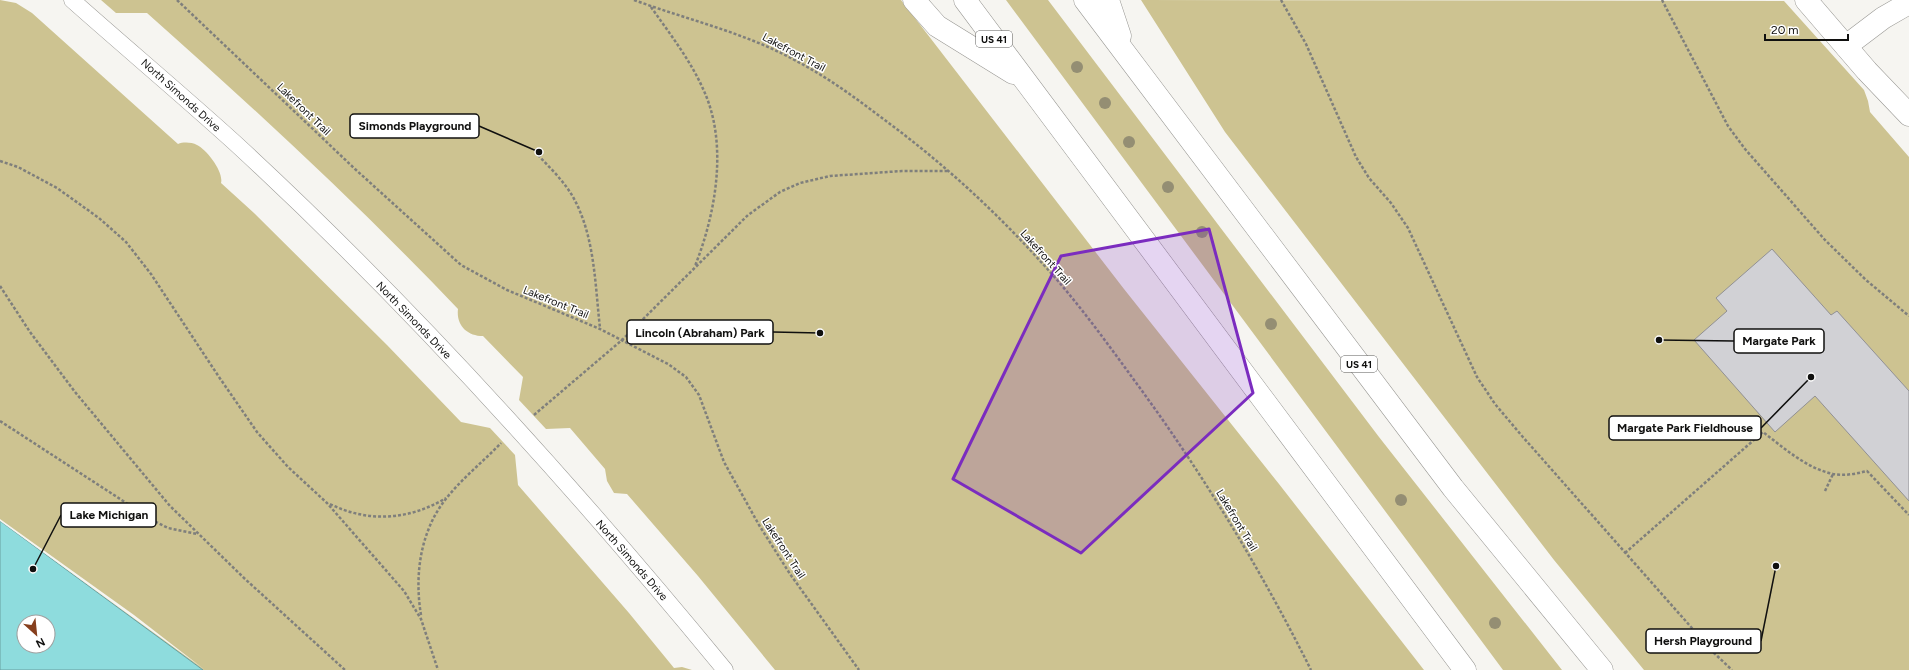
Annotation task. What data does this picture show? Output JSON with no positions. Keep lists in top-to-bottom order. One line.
{"streets":{"main road":["US 41"],"lane":["North Simonds Drive"],"path":["Lakefront Trail"]},"places":["Simonds Playground","Lincoln (Abraham) Park","Margate Park","Margate Park Fieldhouse","Hersh Playground","Lake Michigan"],"scale_bar":"20 m","north":"bottom right"}
